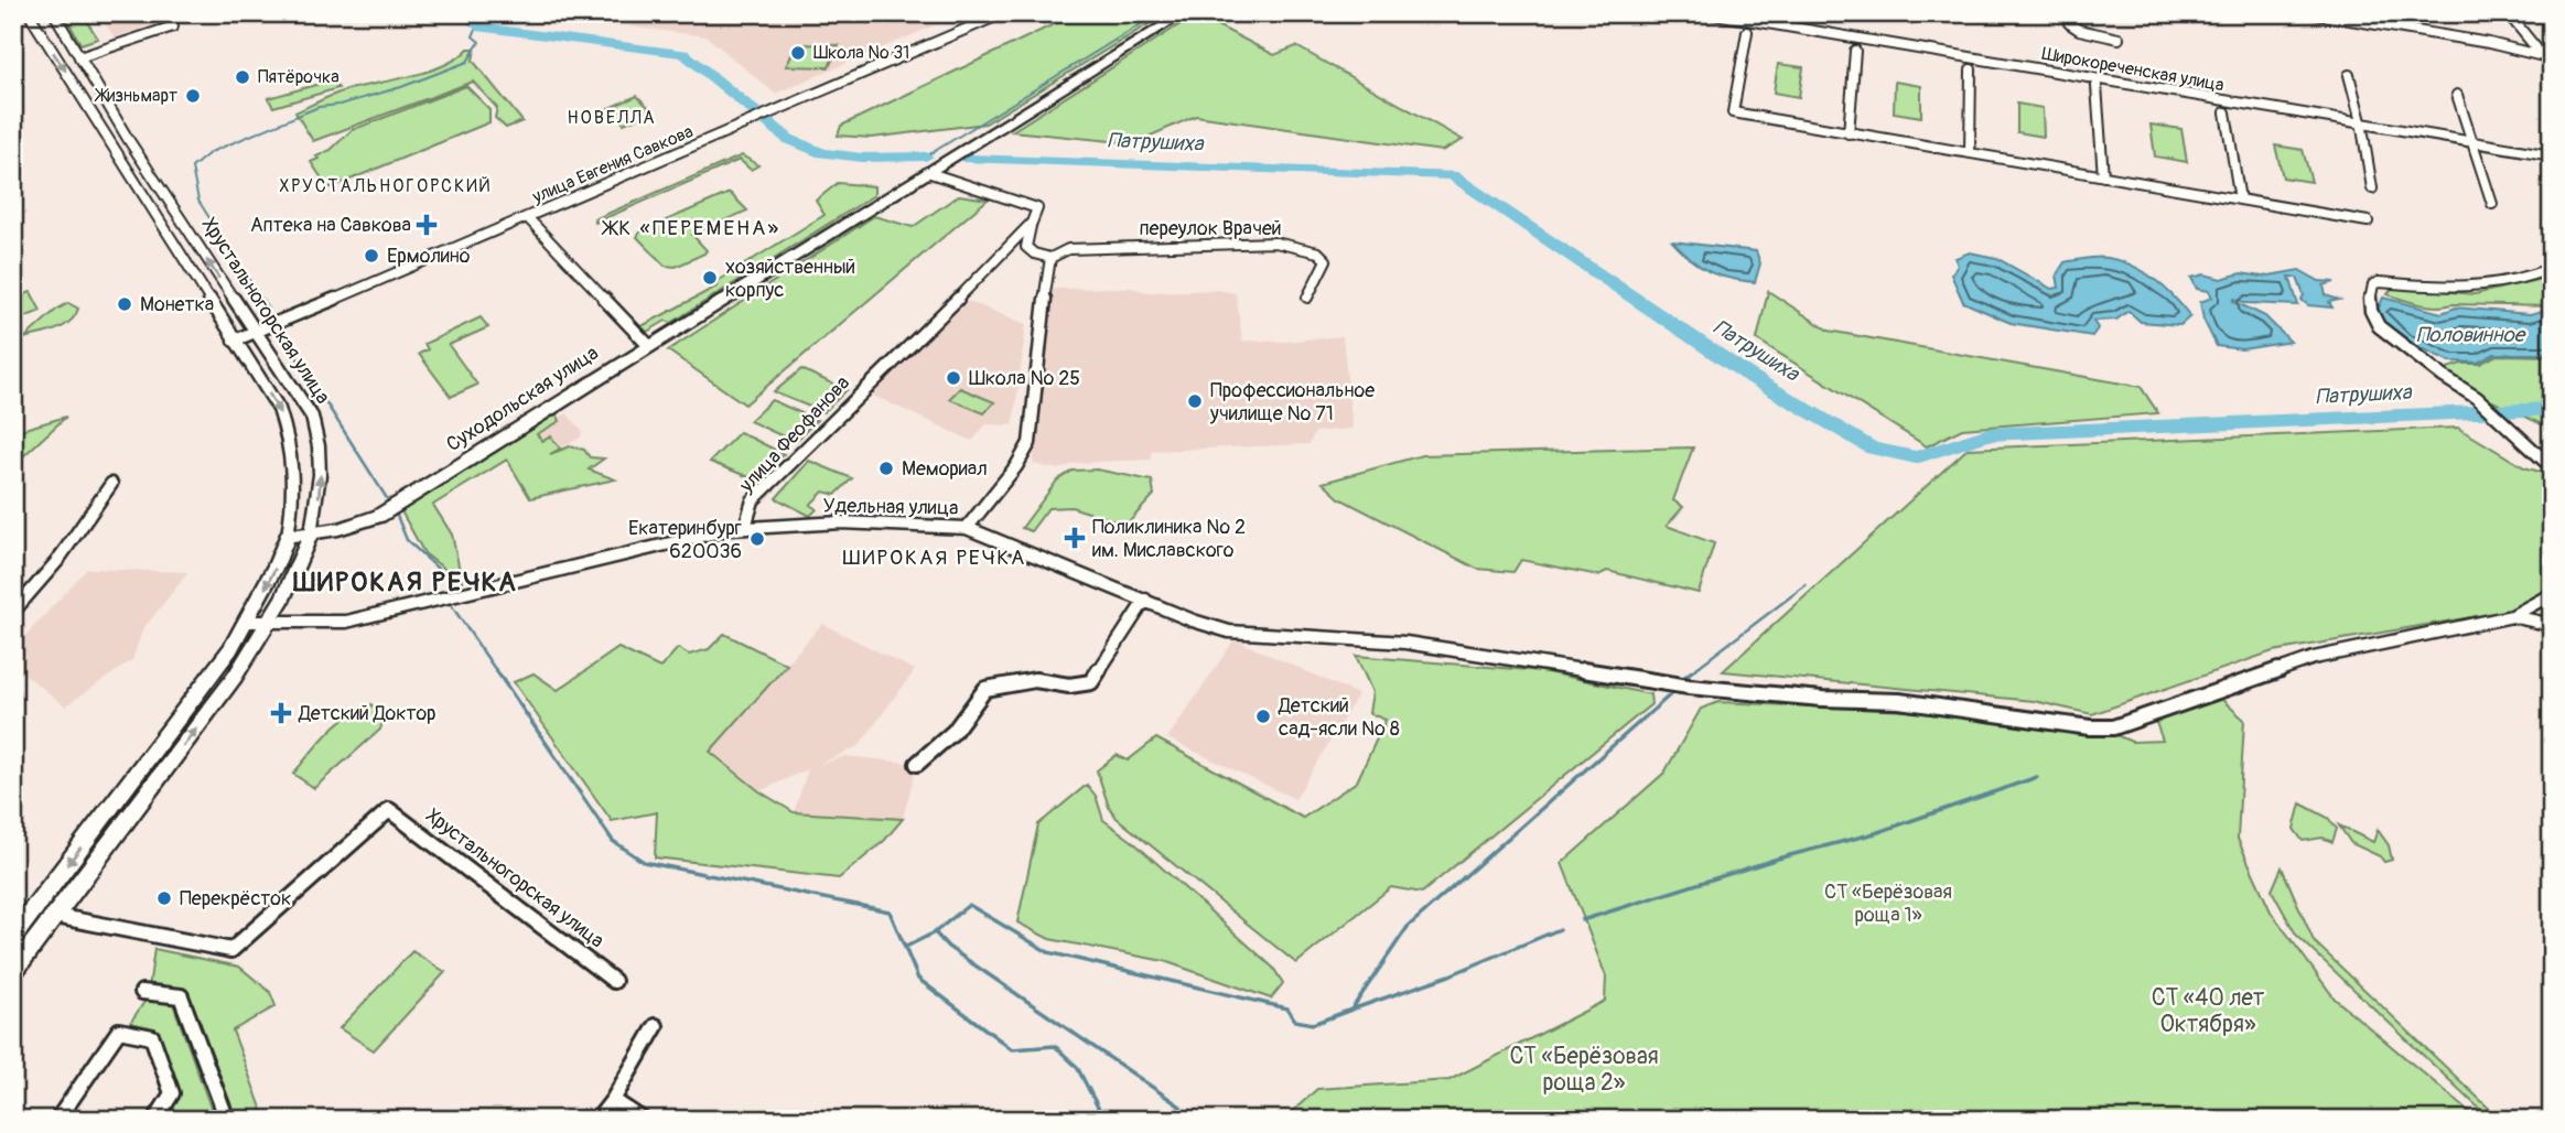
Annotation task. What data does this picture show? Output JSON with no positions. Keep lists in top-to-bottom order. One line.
{"streets":{"main road":["Хрустальногорская улица","Суходольская улица"],"street":["Широкореченская улица","улица Евгения Савкова","переулок Врачей","улица Феофанова","Удельная улица"]},"crossings":[["улица Евгения Савкова","Хрустальногорская улица"],["Хрустальногорская улица","Суходольская улица"],["Суходольская улица","улица Феофанова"],["улица Феофанова","Удельная улица"]],"one_way":["Хрустальногорская улица"],"districts":["НОВЕЛЛА","ХРУСТАЛЬНОГОРСКИЙ","ЖК «ПЕРЕМЕНА»","ШИРОКАЯ РЕЧКА","ШИРОКАЯ РЕЧКА"],"water":["Патрушиха","Половинное"],"parks":["СТ «Берёзовая роща 1»","СТ «40 лет Октября»","СТ «Берёзовая роща 2»"],"places":{"other":["Школа № 31","Пятёрочка","Жизньмарт","Ермолино","хозяйственный корпус","Монетка","Школа № 25","Профессиональное училище № 71","Мемориал","Екатеринбург 620036","Детский сад-ясли № 8","Перекрёсток"],"health":["Аптека на Савкова","Поликлиника № 2 им. Миславского","Детский Доктор"]}}
